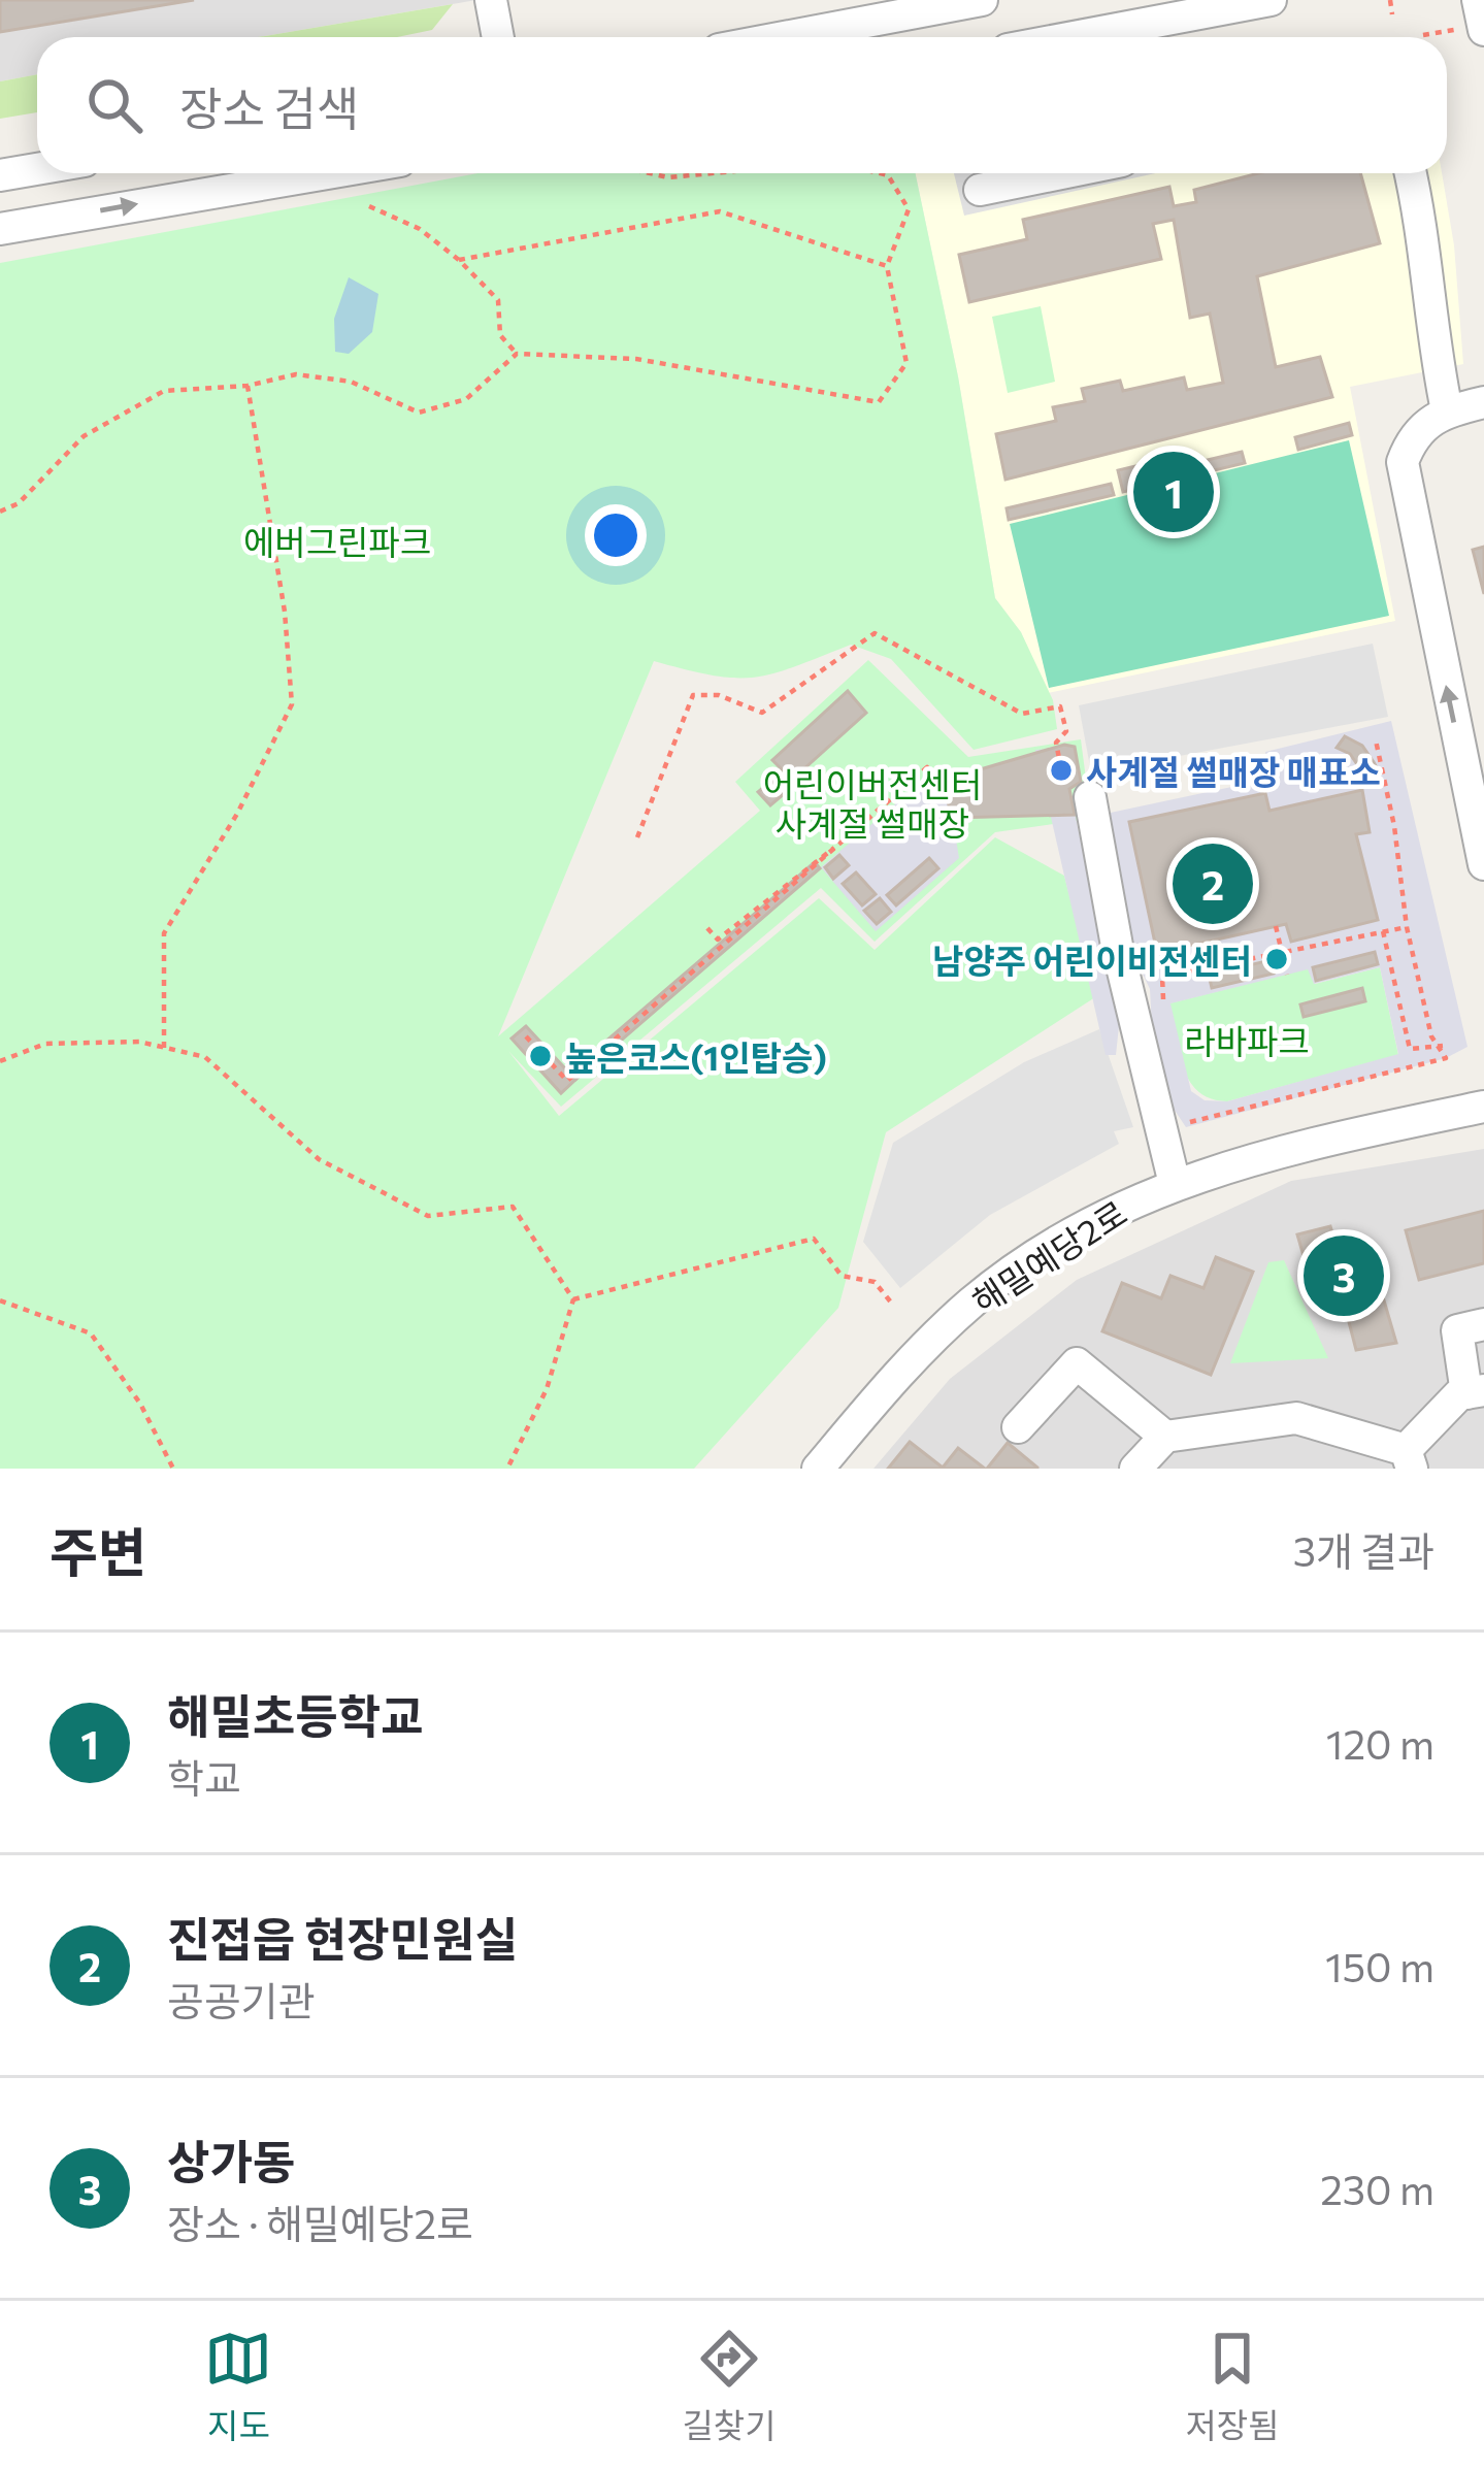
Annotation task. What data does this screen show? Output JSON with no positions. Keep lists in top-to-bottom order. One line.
{"streets":{"street":["해밀예당2로"]},"parks":["에버그린파크","어린이버전센터 사계절 썰매장","라바파크"],"places":["사계절 썰매장 매표소","남양주 어린이비전센터","높은코스(1인탑승)"],"page":{"search":"장소 검색","pins":["1","2","3"],"heading":["주변","3개 결과"],"list":[{"mark":"1","name":"해밀초등학교","note":"학교","value":"120 m"},{"mark":"2","name":"진접읍 현장민원실","note":"공공기관","value":"150 m"},{"mark":"3","name":"상가동","note":"장소 · 해밀예당2로","value":"230 m"}],"nav":["지도","길찾기","저장됨"]}}
